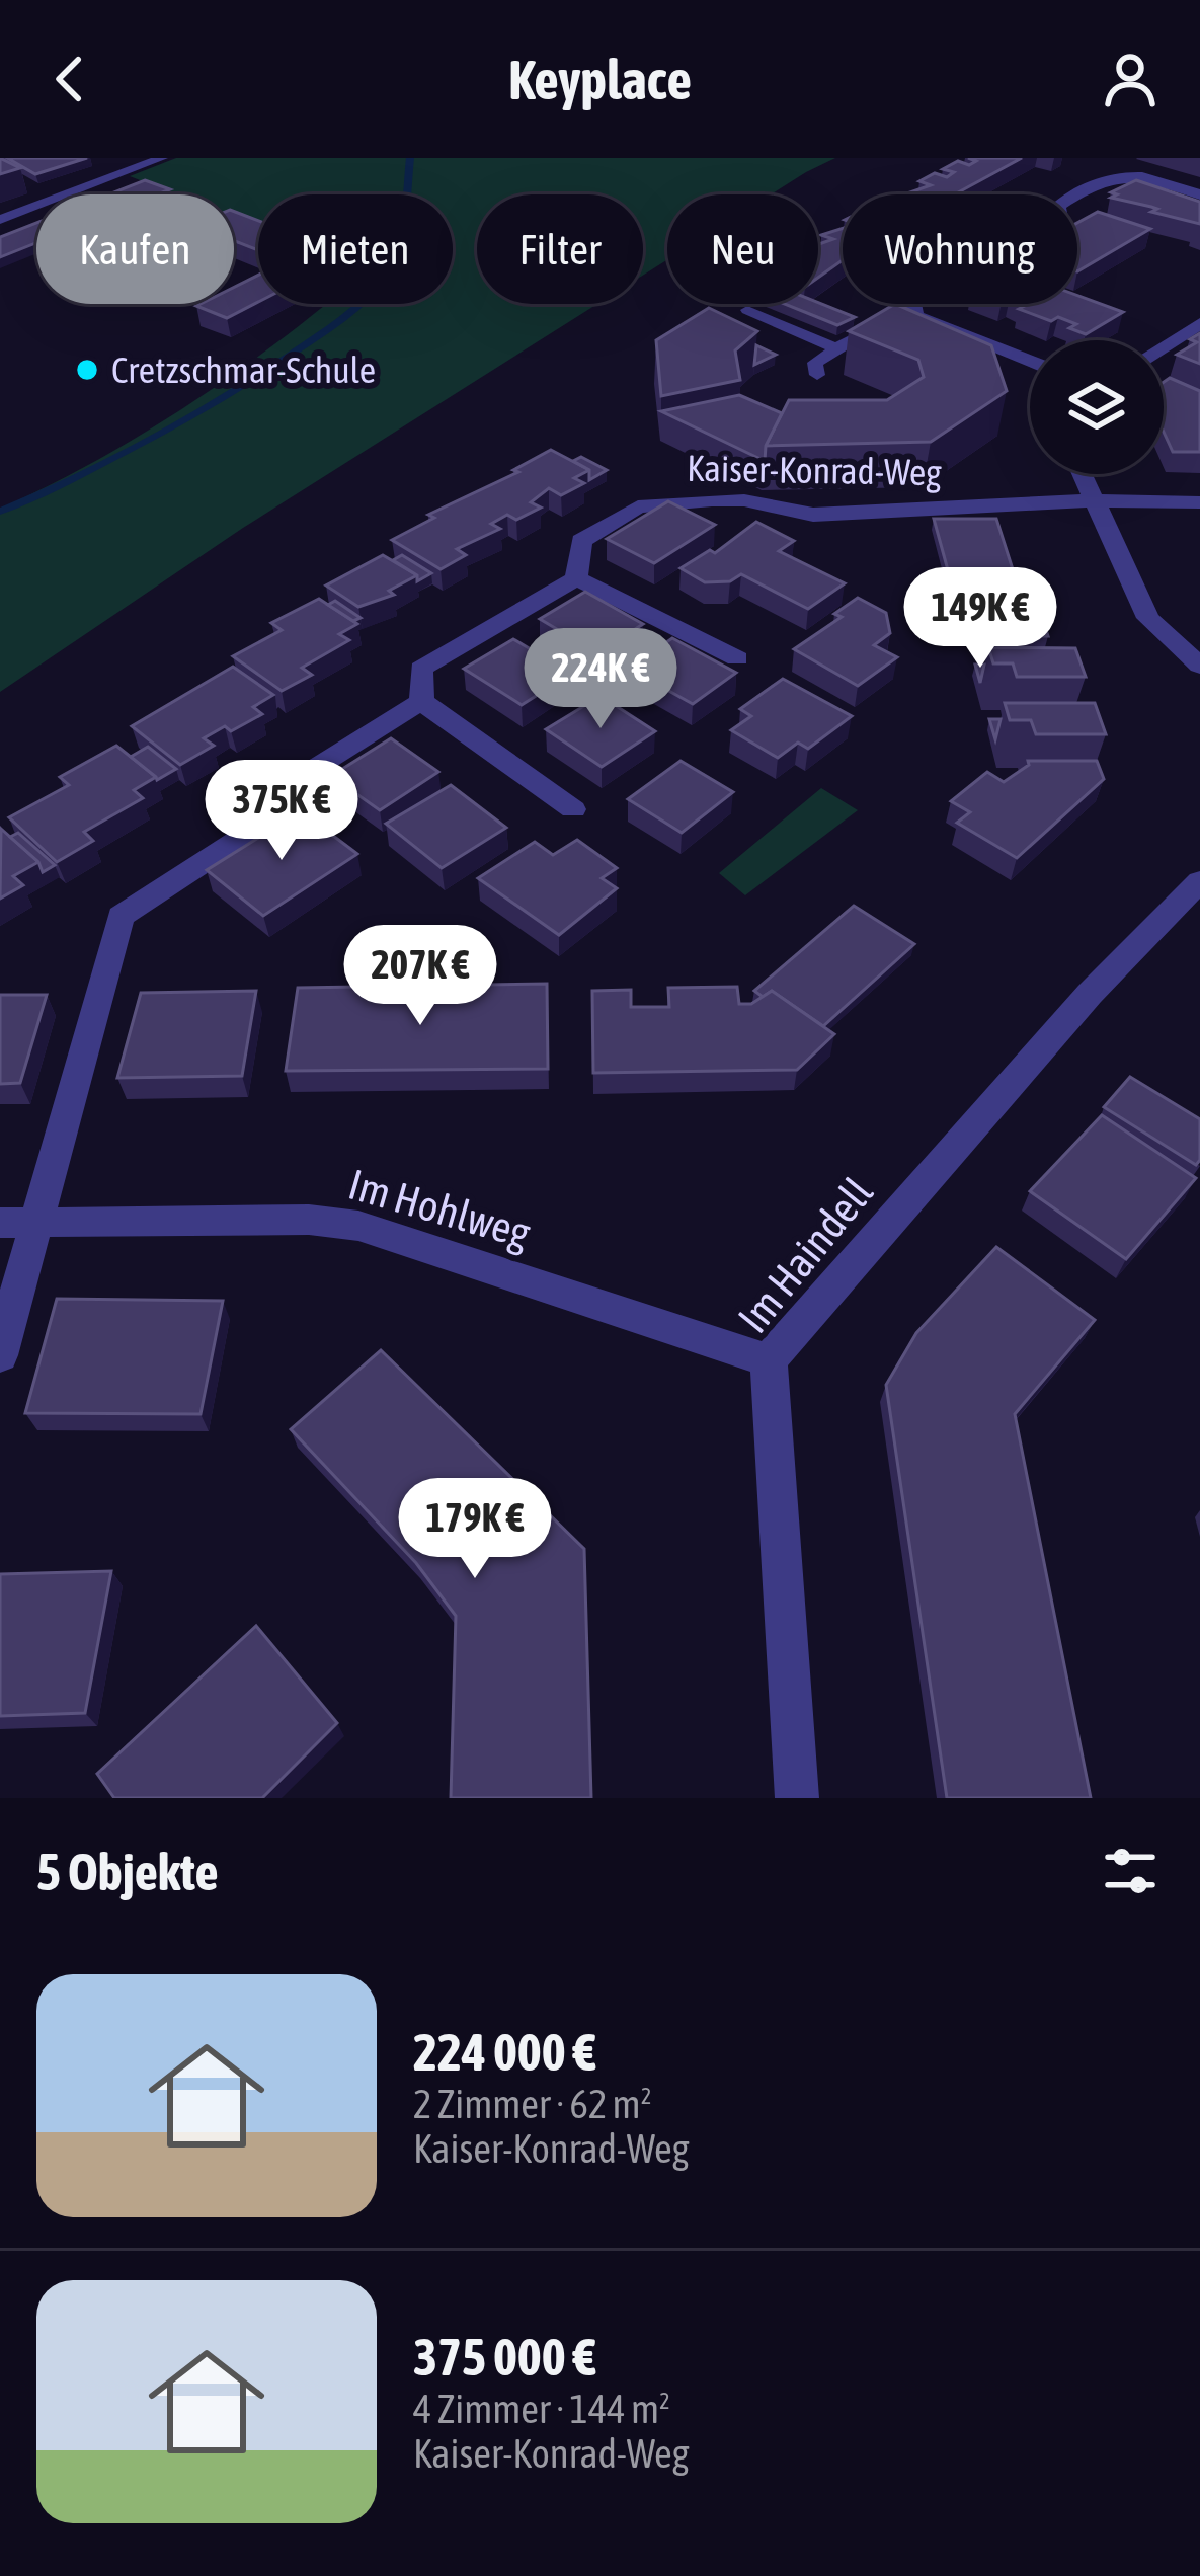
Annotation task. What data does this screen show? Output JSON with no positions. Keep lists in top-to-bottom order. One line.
{"streets":{"street":["Kaiser-Konrad-Weg","Im Hohlweg","Im Haindell"]},"crossings":[["Im Hohlweg","Im Haindell"]],"places":["Cretzschmar-Schule"],"page":{"header":"Keyplace","chip":["Kaufen","Mieten","Filter","Neu","Wohnung"],"price":["149K €","224K €","375K €","207K €","179K €"],"heading":"5 Objekte","list":[{"name":"224 000 €","note":"2 Zimmer · 62 m² · Kaiser-Konrad-Weg"},{"name":"375 000 €","note":"4 Zimmer · 144 m² · Kaiser-Konrad-Weg"}]}}
